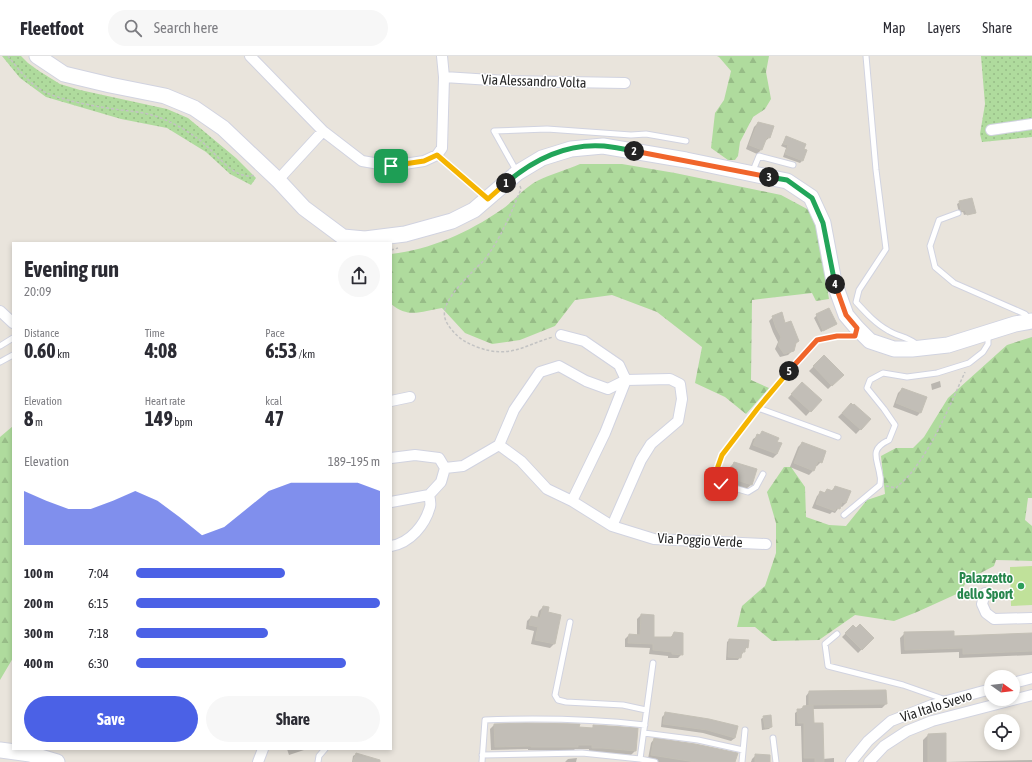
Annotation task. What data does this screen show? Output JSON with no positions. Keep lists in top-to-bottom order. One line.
{"streets":{"street":["Via Alessandro Volta","Via Poggio Verde","Via Italo Svevo"]},"places":["Palazzetto dello Sport"],"north":"right","page":{"header":"Fleetfoot","search":"Search here","nav":["Map","Layers","Share"],"pins":["2","3","1","4","5"],"heading":["Evening run","20:09"],"stats":[["Distance","0.60 km"],["Time","4:08"],["Pace","6:53 /km"],["Elevation","8 m"],["Heart rate","149 bpm"],["kcal","47"]],"chart":["Elevation","189–195 m"],"list":[{"name":"100 m","note":"7:04"},{"name":"200 m","note":"6:15"},{"name":"300 m","note":"7:18"},{"name":"400 m","note":"6:30"}],"buttons":["Save","Share"]}}
